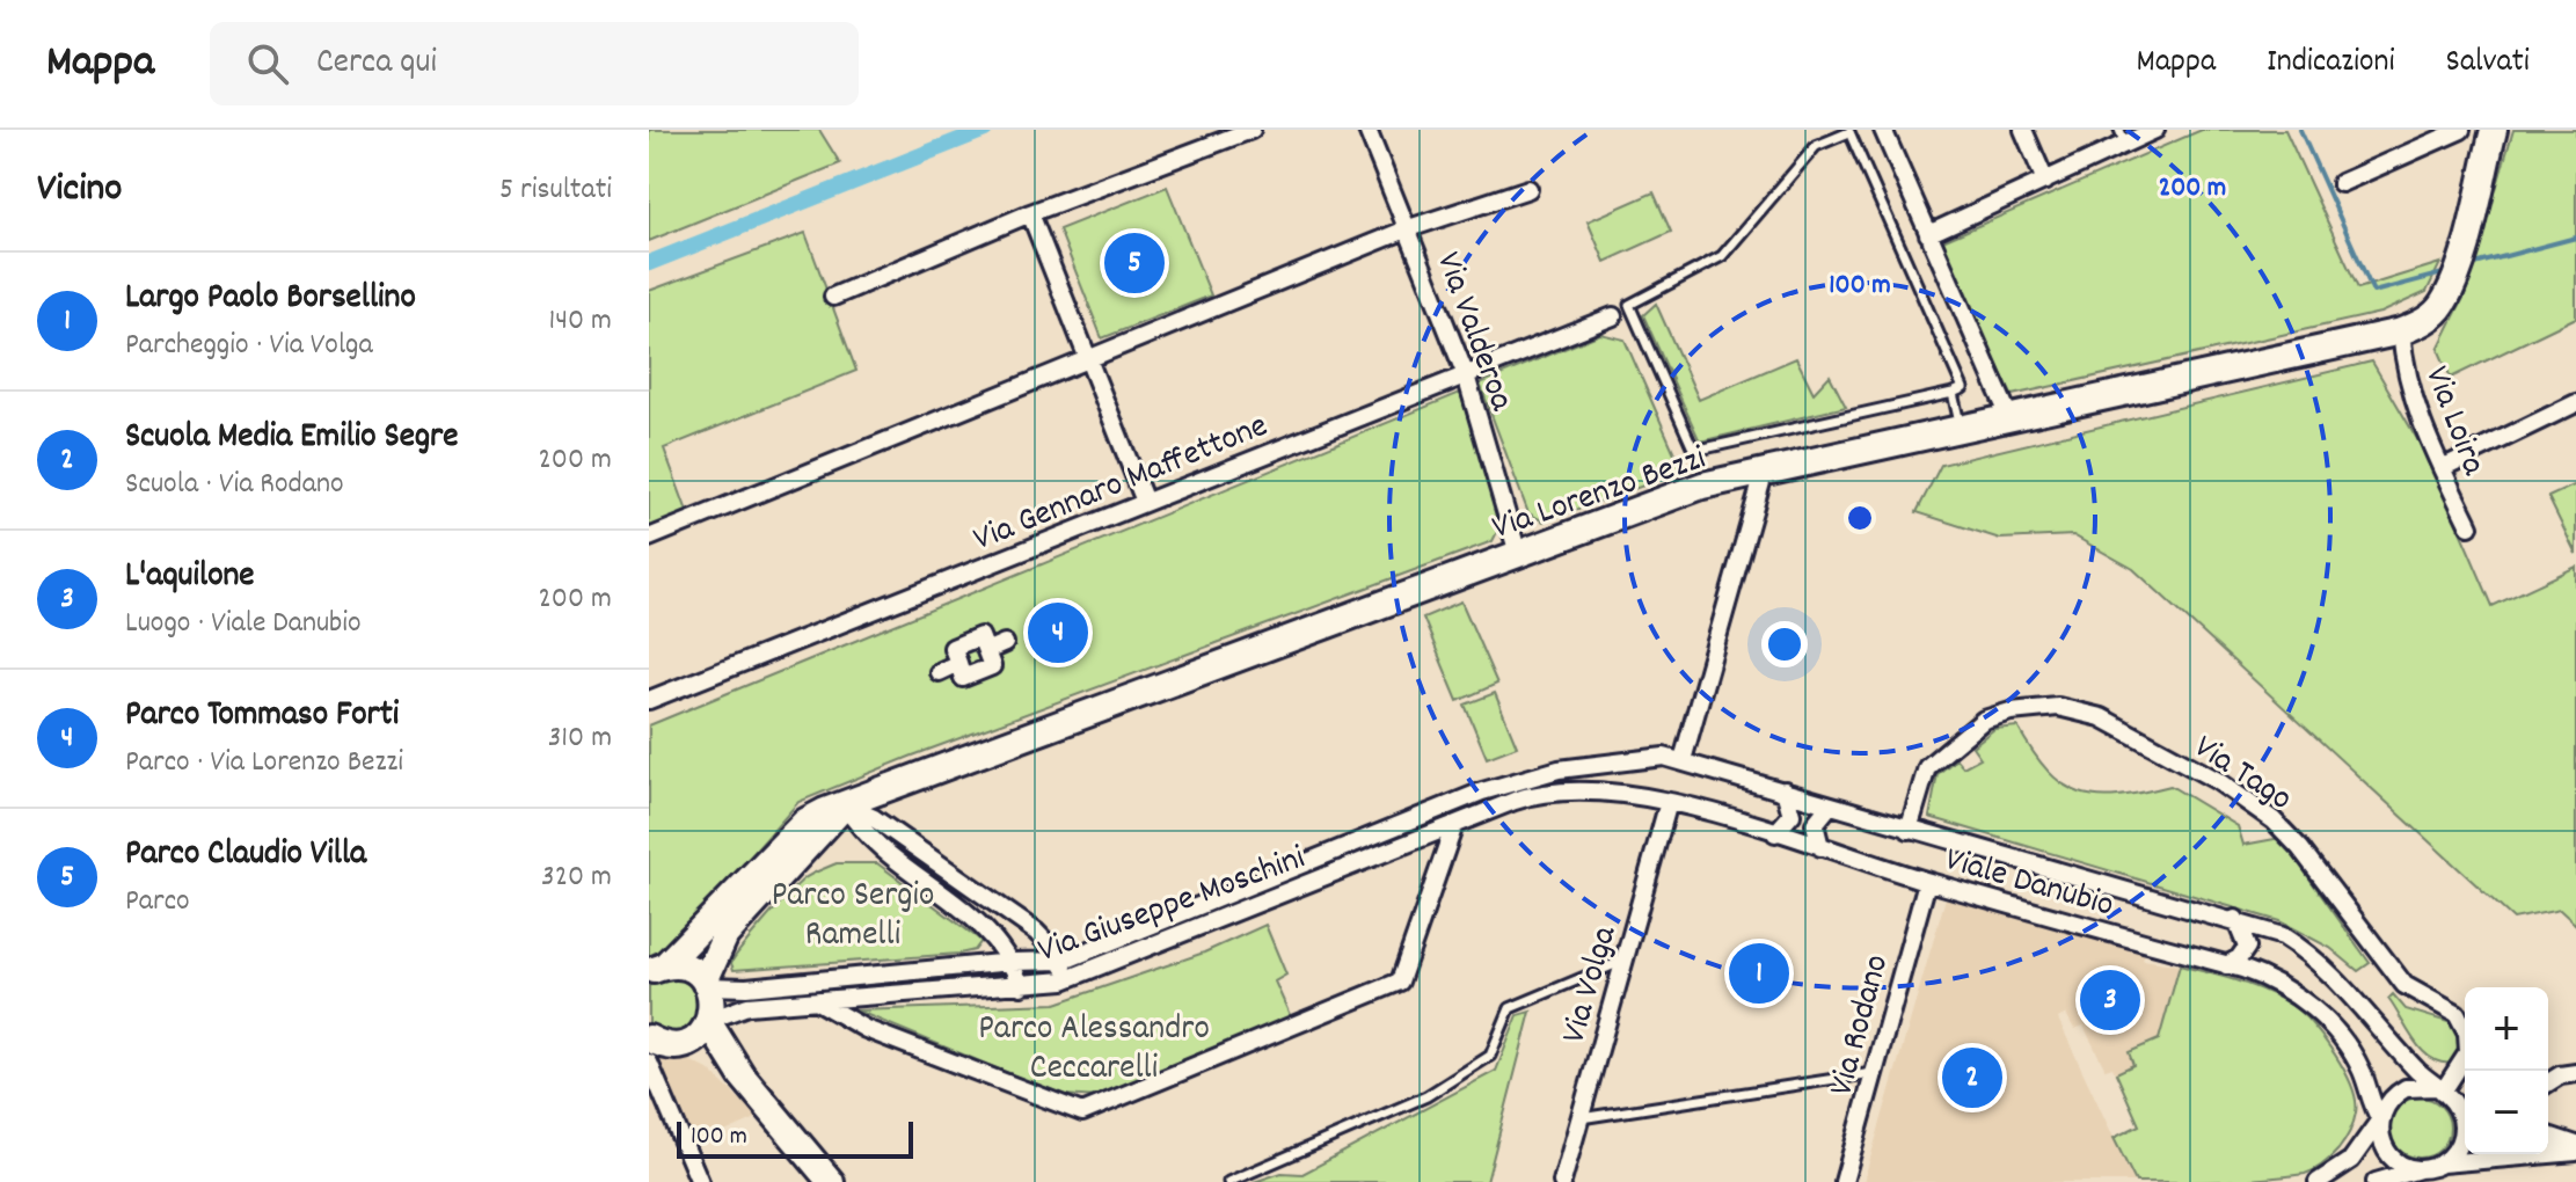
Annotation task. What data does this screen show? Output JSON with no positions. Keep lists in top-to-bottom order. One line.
{"streets":{"street":["Via Valderoa","Via Loira","Via Gennaro Maffettone","Via Lorenzo Bezzi","Via Tago","Viale Danubio","Via Giuseppe Moschini","Via Volga","Via Rodano"]},"crossings":[["Via Valderoa","Via Gennaro Maffettone"],["Via Valderoa","Via Lorenzo Bezzi"],["Via Loira","Via Lorenzo Bezzi"],["Via Lorenzo Bezzi","Via Giuseppe Moschini"],["Via Tago","Viale Danubio"],["Viale Danubio","Via Giuseppe Moschini"],["Viale Danubio","Via Volga"],["Viale Danubio","Via Rodano"]],"parks":["Parco Sergio Ramelli","Parco Alessandro Ceccarelli"],"scale_bar":"100 m","page":{"header":"Mappa","search":"Cerca qui","nav":["Mappa","Indicazioni","Salvati"],"heading":["Vicino","5 risultati"],"pins":["5","4","1","3","2"],"list":[{"mark":"1","name":"Largo Paolo Borsellino","note":"Parcheggio · Via Volga","value":"140 m"},{"mark":"2","name":"Scuola Media Emilio Segre","note":"Scuola · Via Rodano","value":"200 m"},{"mark":"3","name":"L'aquilone","note":"Luogo · Viale Danubio","value":"200 m"},{"mark":"4","name":"Parco Tommaso Forti","note":"Parco · Via Lorenzo Bezzi","value":"310 m"},{"mark":"5","name":"Parco Claudio Villa","note":"Parco","value":"320 m"}],"map_buttons":["+","−"],"scale":"100 m"},"rings":["200 m","100 m"]}
